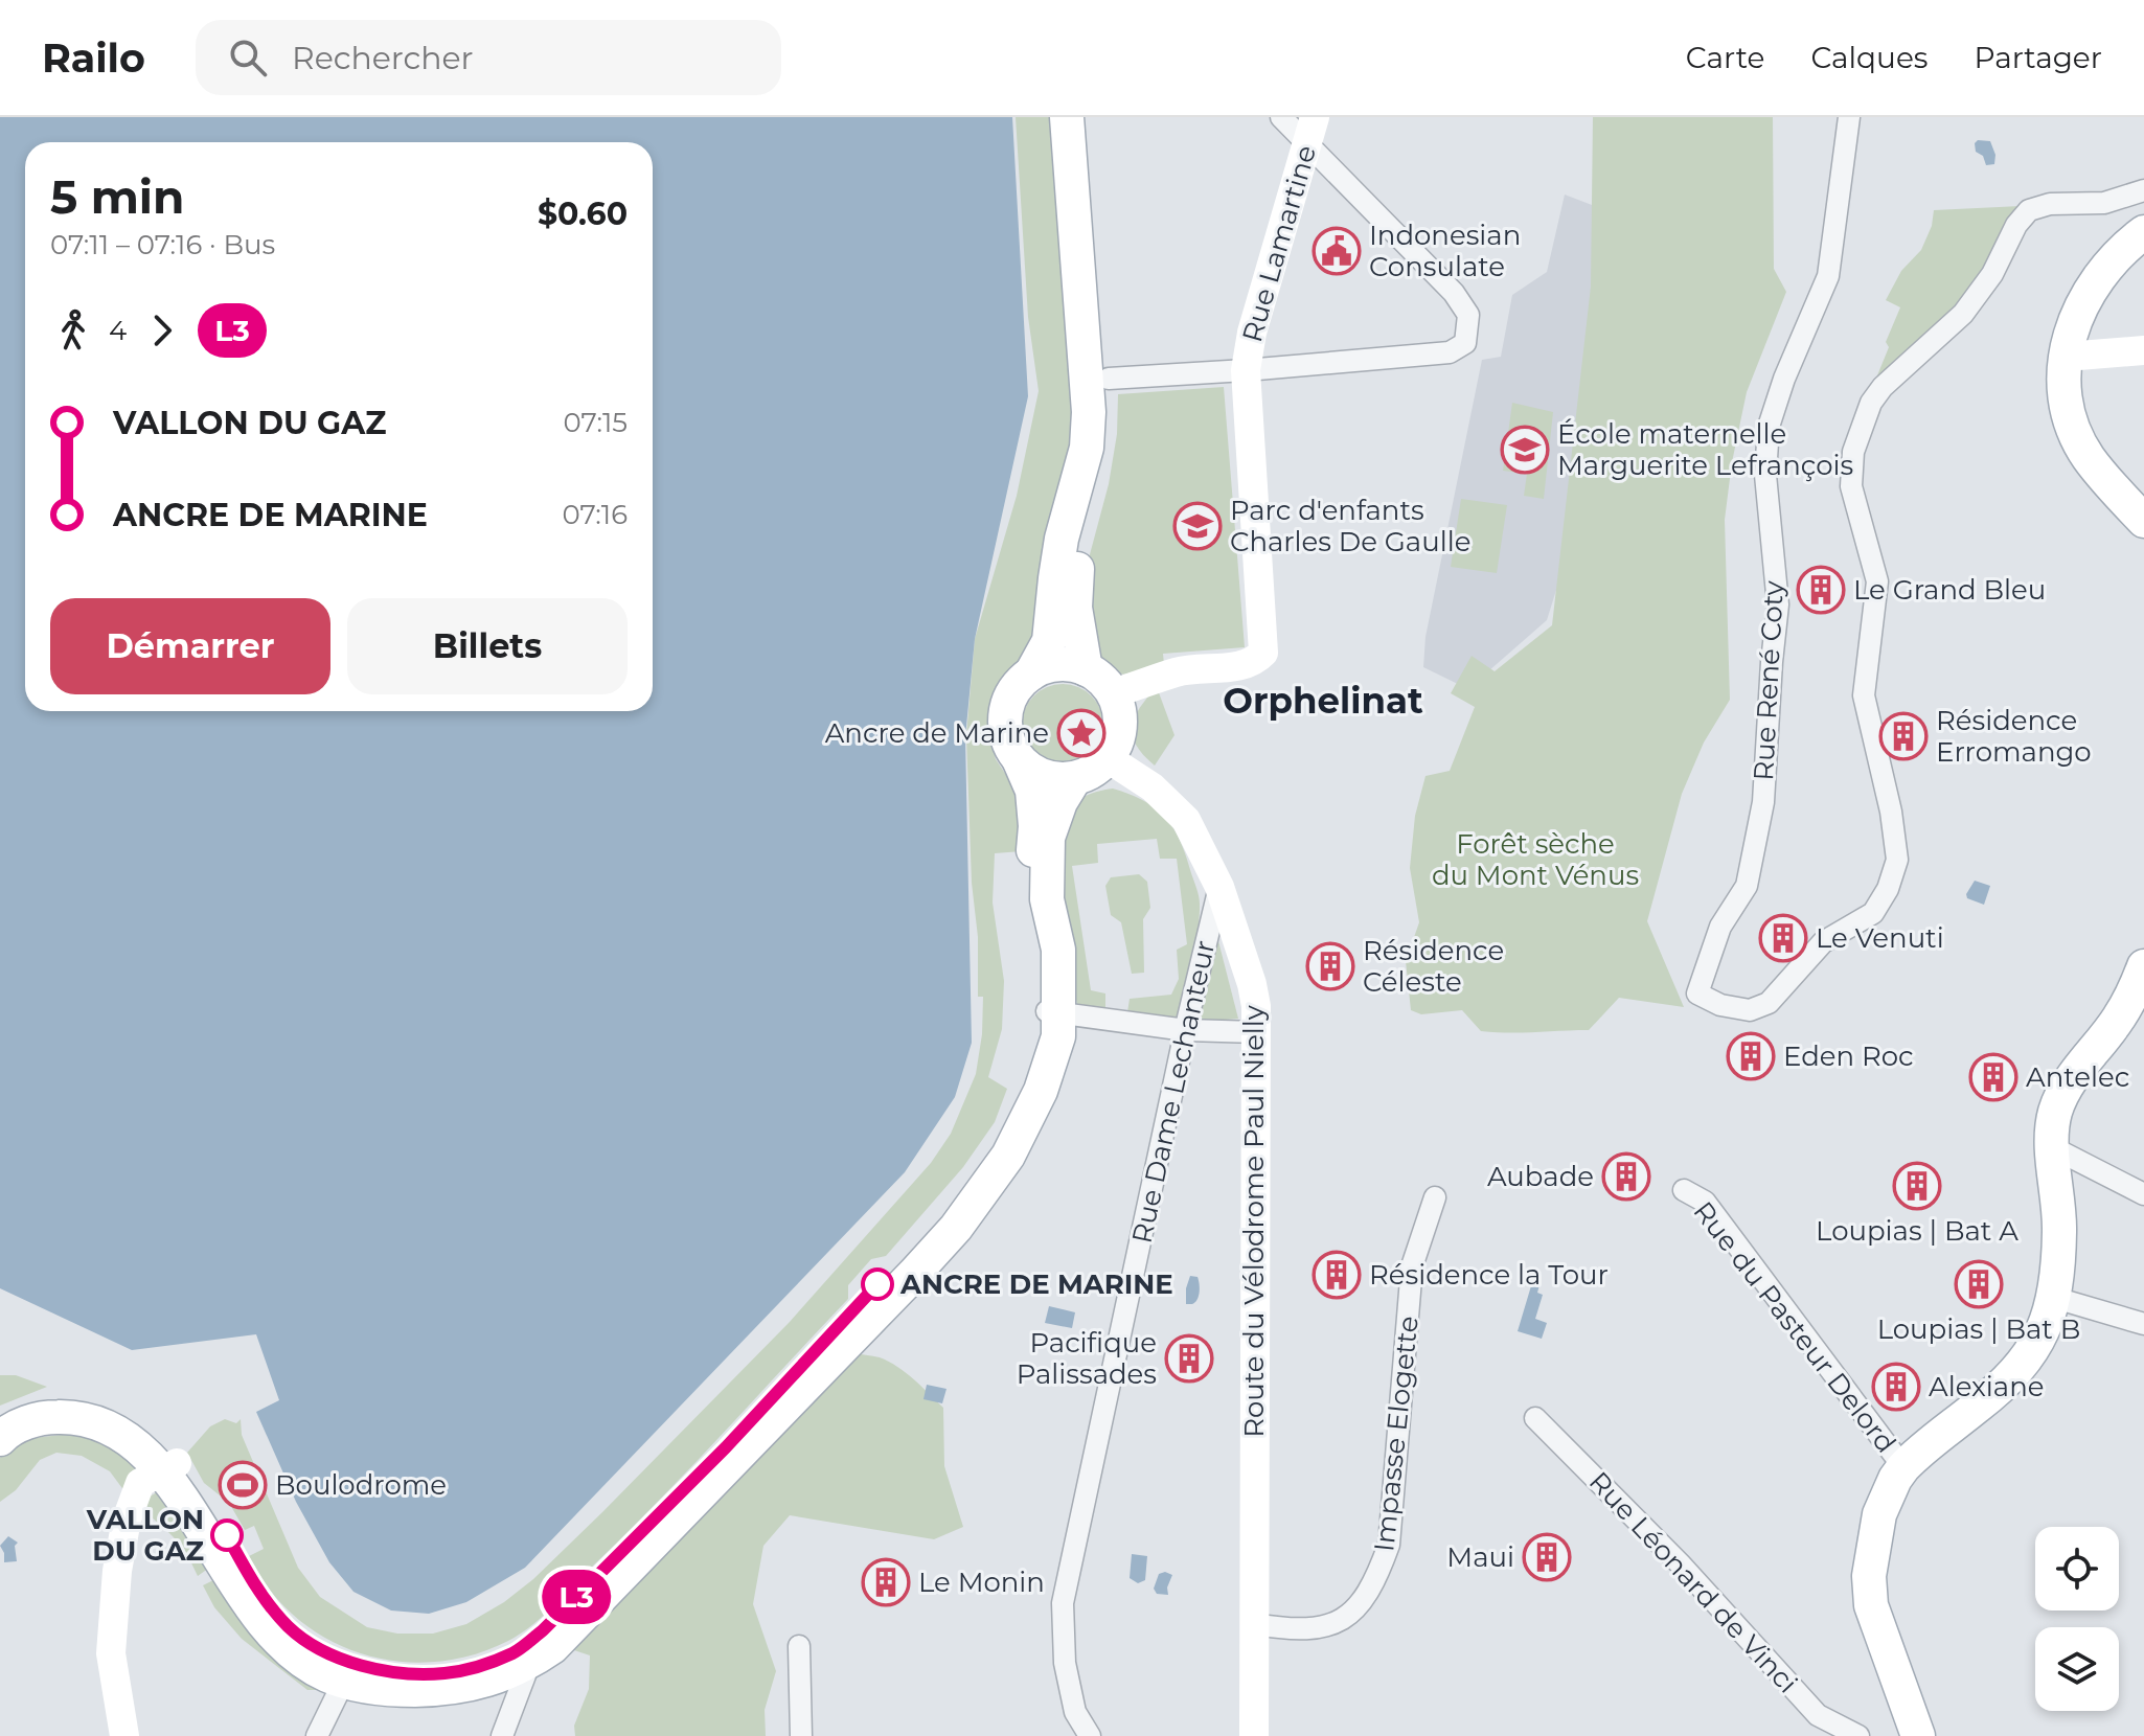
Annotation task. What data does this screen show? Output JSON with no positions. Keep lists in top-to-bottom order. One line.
{"streets":{"street":["Rue Lamartine","Rue René Coty","Rue Dame Lechanteur","Route du Vélodrome Paul Nielly","Rue du Pasteur Delord","Impasse Elogette","Rue Léonard de Vinci"]},"crossings":[["Rue Lamartine","Route du Vélodrome Paul Nielly"],["Rue Dame Lechanteur","Route du Vélodrome Paul Nielly"],["Route du Vélodrome Paul Nielly","Impasse Elogette"]],"districts":["Orphelinat"],"parks":["Forêt sèche du Mont Vénus"],"places":{"public building":["Indonesian Consulate"],"school or university":["École maternelle Marguerite Lefrançois","Parc d'enfants Charles De Gaulle"],"building":["Le Grand Bleu","Résidence Erromango","Le Venuti","Résidence Céleste","Eden Roc","Antelec","Aubade","Loupias | Bat A","Résidence la Tour","Loupias | Bat B","Pacifique Palissades","Alexiane","Maui","Le Monin"],"place":["Ancre de Marine"],"other":["ANCRE DE MARINE","VALLON DU GAZ"],"sports":["Boulodrome"]},"lines":["bus line L3"],"page":{"header":"Railo","search":"Rechercher","nav":["Carte","Calques","Partager"],"on_map":"L3","heading":["5 min","07:11 – 07:16 · Bus","$0.60"],"legs":["4","L3"],"list":[{"name":"VALLON DU GAZ","value":"07:15"},{"name":"ANCRE DE MARINE","value":"07:16"}],"buttons":["Démarrer","Billets"]}}
